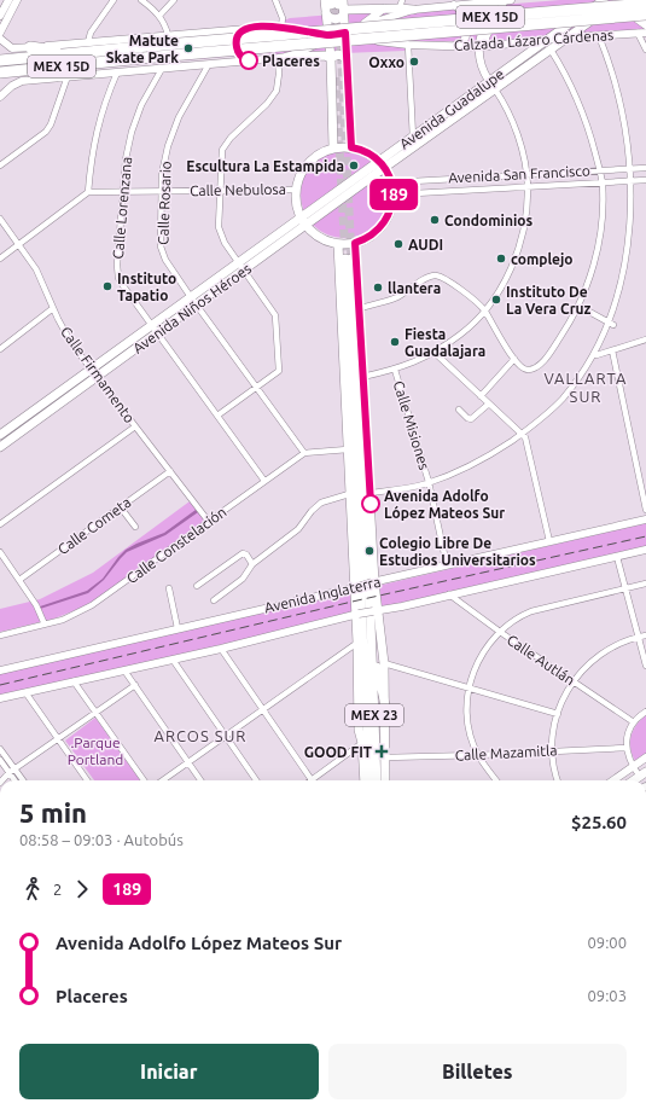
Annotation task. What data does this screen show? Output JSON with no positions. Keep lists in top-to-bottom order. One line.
{"streets":{"highway":["MEX 15D","Calzada Lázaro Cárdenas"],"main road":["Avenida Guadalupe","Avenida Niños Héroes","MEX 23"],"street":["Avenida San Francisco","Calle Nebulosa","Calle Rosario","Calle Lorenzana","Calle Firmamento","Calle Misiones","Calle Cometa","Calle Constelación","Avenida Inglaterra","Calle Autlán","Calle Mazamitla"]},"crossings":[["Calzada Lázaro Cárdenas","Avenida Guadalupe"],["Calzada Lázaro Cárdenas","Calle Rosario"],["Calzada Lázaro Cárdenas","Calle Lorenzana"],["Avenida Guadalupe","Avenida Niños Héroes"],["Calle Nebulosa","Calle Rosario"],["Calle Nebulosa","Calle Lorenzana"],["Calle Rosario","Avenida Niños Héroes"],["Calle Rosario","Calle Constelación"],["Calle Lorenzana","Avenida Niños Héroes"],["Calle Lorenzana","Calle Constelación"],["Avenida Niños Héroes","Calle Firmamento"],["Calle Firmamento","Calle Cometa"],["Calle Firmamento","Calle Constelación"],["Calle Misiones","Avenida Inglaterra"],["Avenida Inglaterra","Calle Autlán"]],"districts":["VALLARTA SUR","ARCOS SUR"],"parks":[".Parque Portland"],"places":{"other":["Matute Skate Park","Placeres","Oxxo","Escultura La Estampida","Condominios","AUDI","complejo","Instituto Tapatio","llantera","Instituto De La Vera Cruz","Fiesta Guadalajara","Avenida Adolfo López Mateos Sur","Colegio Libre De Estudios Universitarios"],"health":["GOOD FIT"]},"lines":["bus line 189"],"page":{"on_map":"189","heading":["5 min","08:58 – 09:03 · Autobús","$25.60"],"legs":["2","189"],"list":[{"name":"Avenida Adolfo López Mateos Sur","value":"09:00"},{"name":"Placeres","value":"09:03"}],"buttons":["Iniciar","Billetes"]}}
